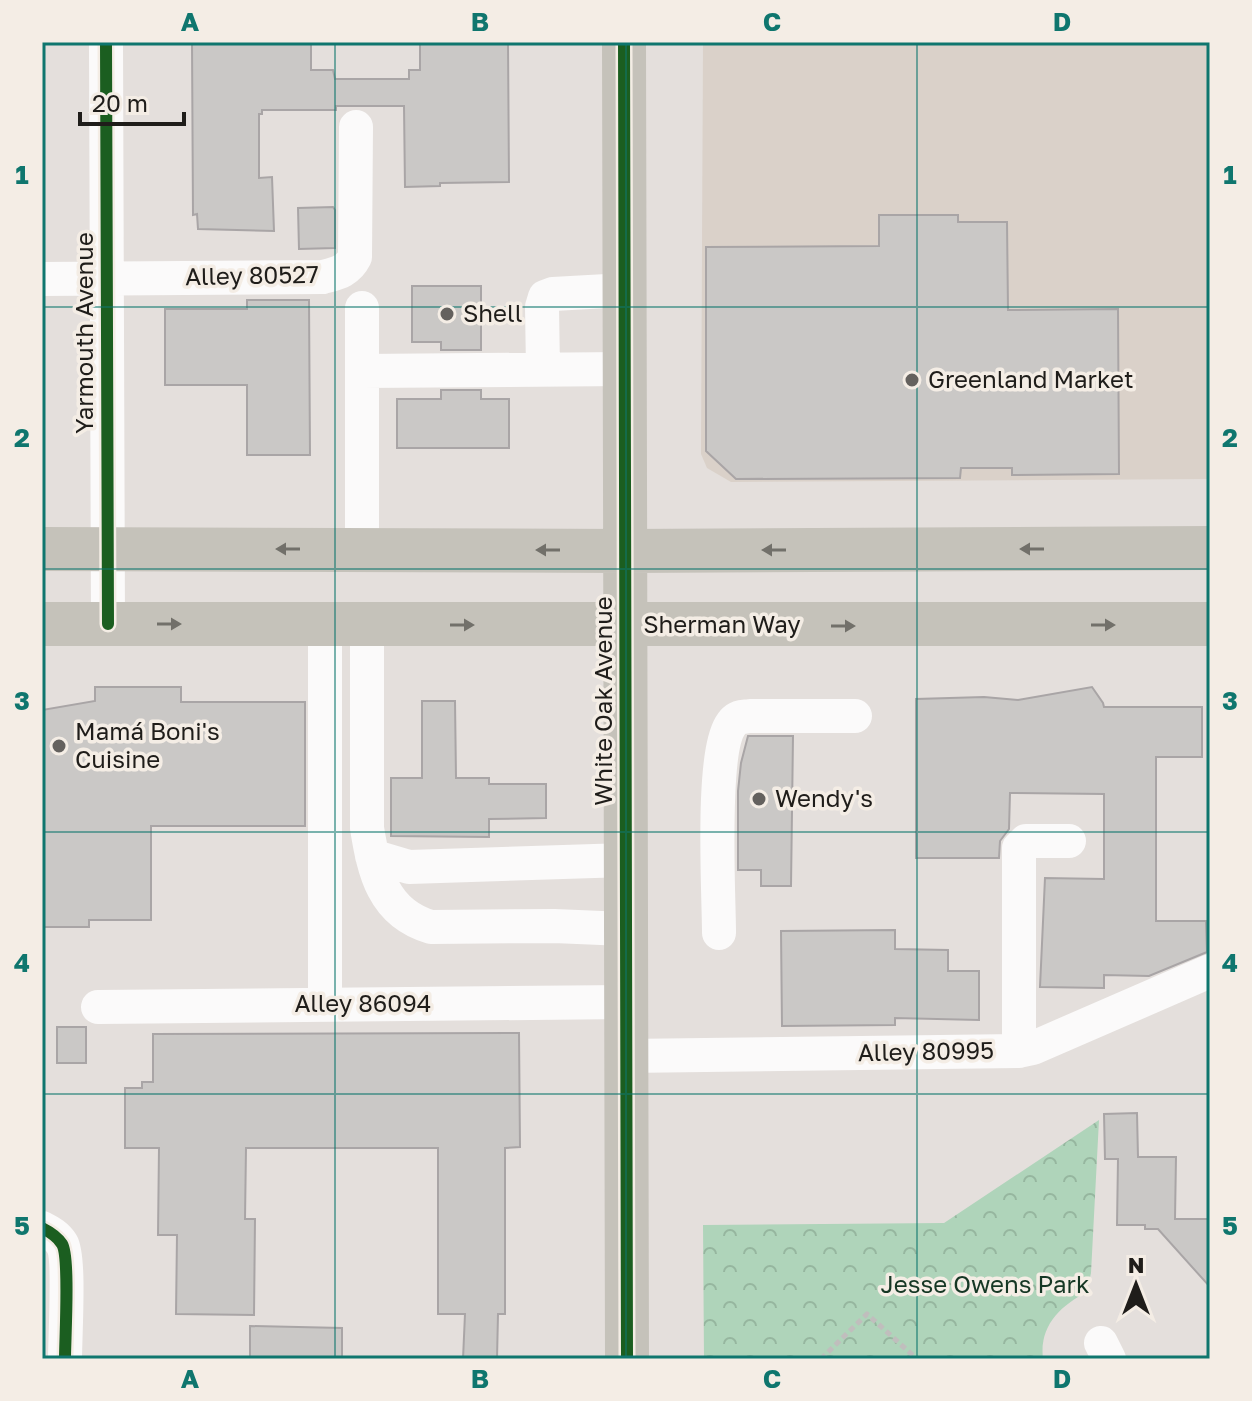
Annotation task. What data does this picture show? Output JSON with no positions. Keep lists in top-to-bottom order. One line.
{"streets":{"main road":["Sherman Way","White Oak Avenue"],"street":["Alley 80527","Yarmouth Avenue","Alley 86094","Alley 80995"]},"crossings":[["Alley 80527","Yarmouth Avenue"],["Yarmouth Avenue","Sherman Way"],["Sherman Way","White Oak Avenue"],["White Oak Avenue","Alley 86094"],["White Oak Avenue","Alley 80995"]],"parks":["Jesse Owens Park"],"places":["Shell","Greenland Market","Mamá Boni's Cuisine","Wendy's"],"scale_bar":"20 m","north":"top","grid":{"columns":["A","B","C","D"],"rows":["1","2","3","4","5"]}}
